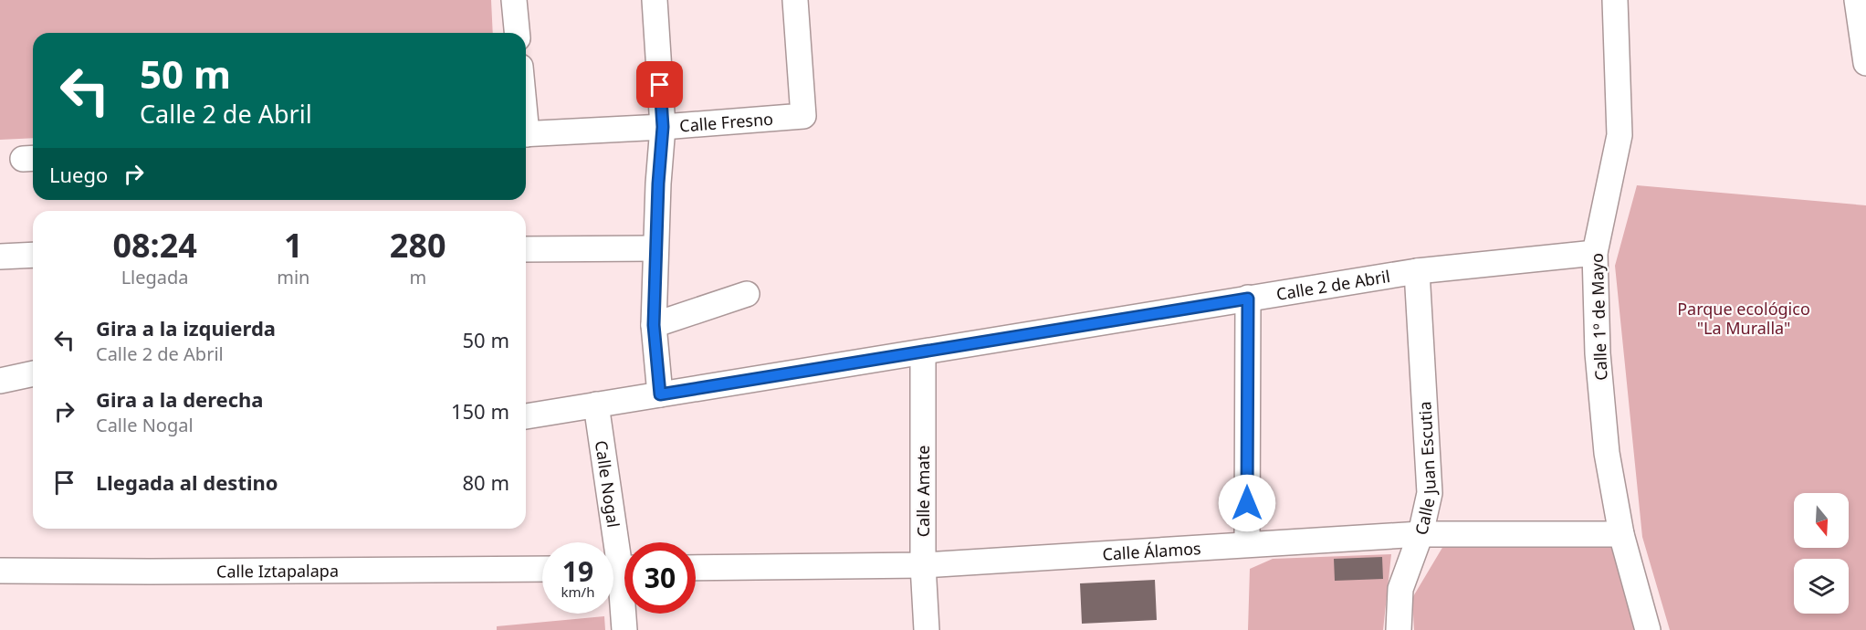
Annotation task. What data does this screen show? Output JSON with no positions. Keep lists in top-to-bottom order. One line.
{"streets":{"street":["Calle Fresno","Calle 2 de Abril","Calle 1º de Mayo","Calle Juan Escutia","Calle Nogal","Calle Amate","Calle Álamos","Calle Iztapalapa"]},"crossings":[["Calle 2 de Abril","Calle 1º de Mayo"],["Calle 2 de Abril","Calle Juan Escutia"],["Calle 2 de Abril","Calle Nogal"],["Calle 2 de Abril","Calle Amate"],["Calle 1º de Mayo","Calle Álamos"],["Calle Juan Escutia","Calle Álamos"],["Calle Amate","Calle Álamos"]],"parks":["Parque ecológico \"La Muralla\""],"north":"bottom","page":{"turn":["50 m","Calle 2 de Abril"],"then":"Luego","eta":["08:24","Llegada","1","min","280","m"],"list":[{"name":"Gira a la izquierda","note":"Calle 2 de Abril","value":"50 m"},{"name":"Gira a la derecha","note":"Calle Nogal","value":"150 m"},{"name":"Llegada al destino","value":"80 m"}],"speed":"19 km/h","limit":"30"}}
